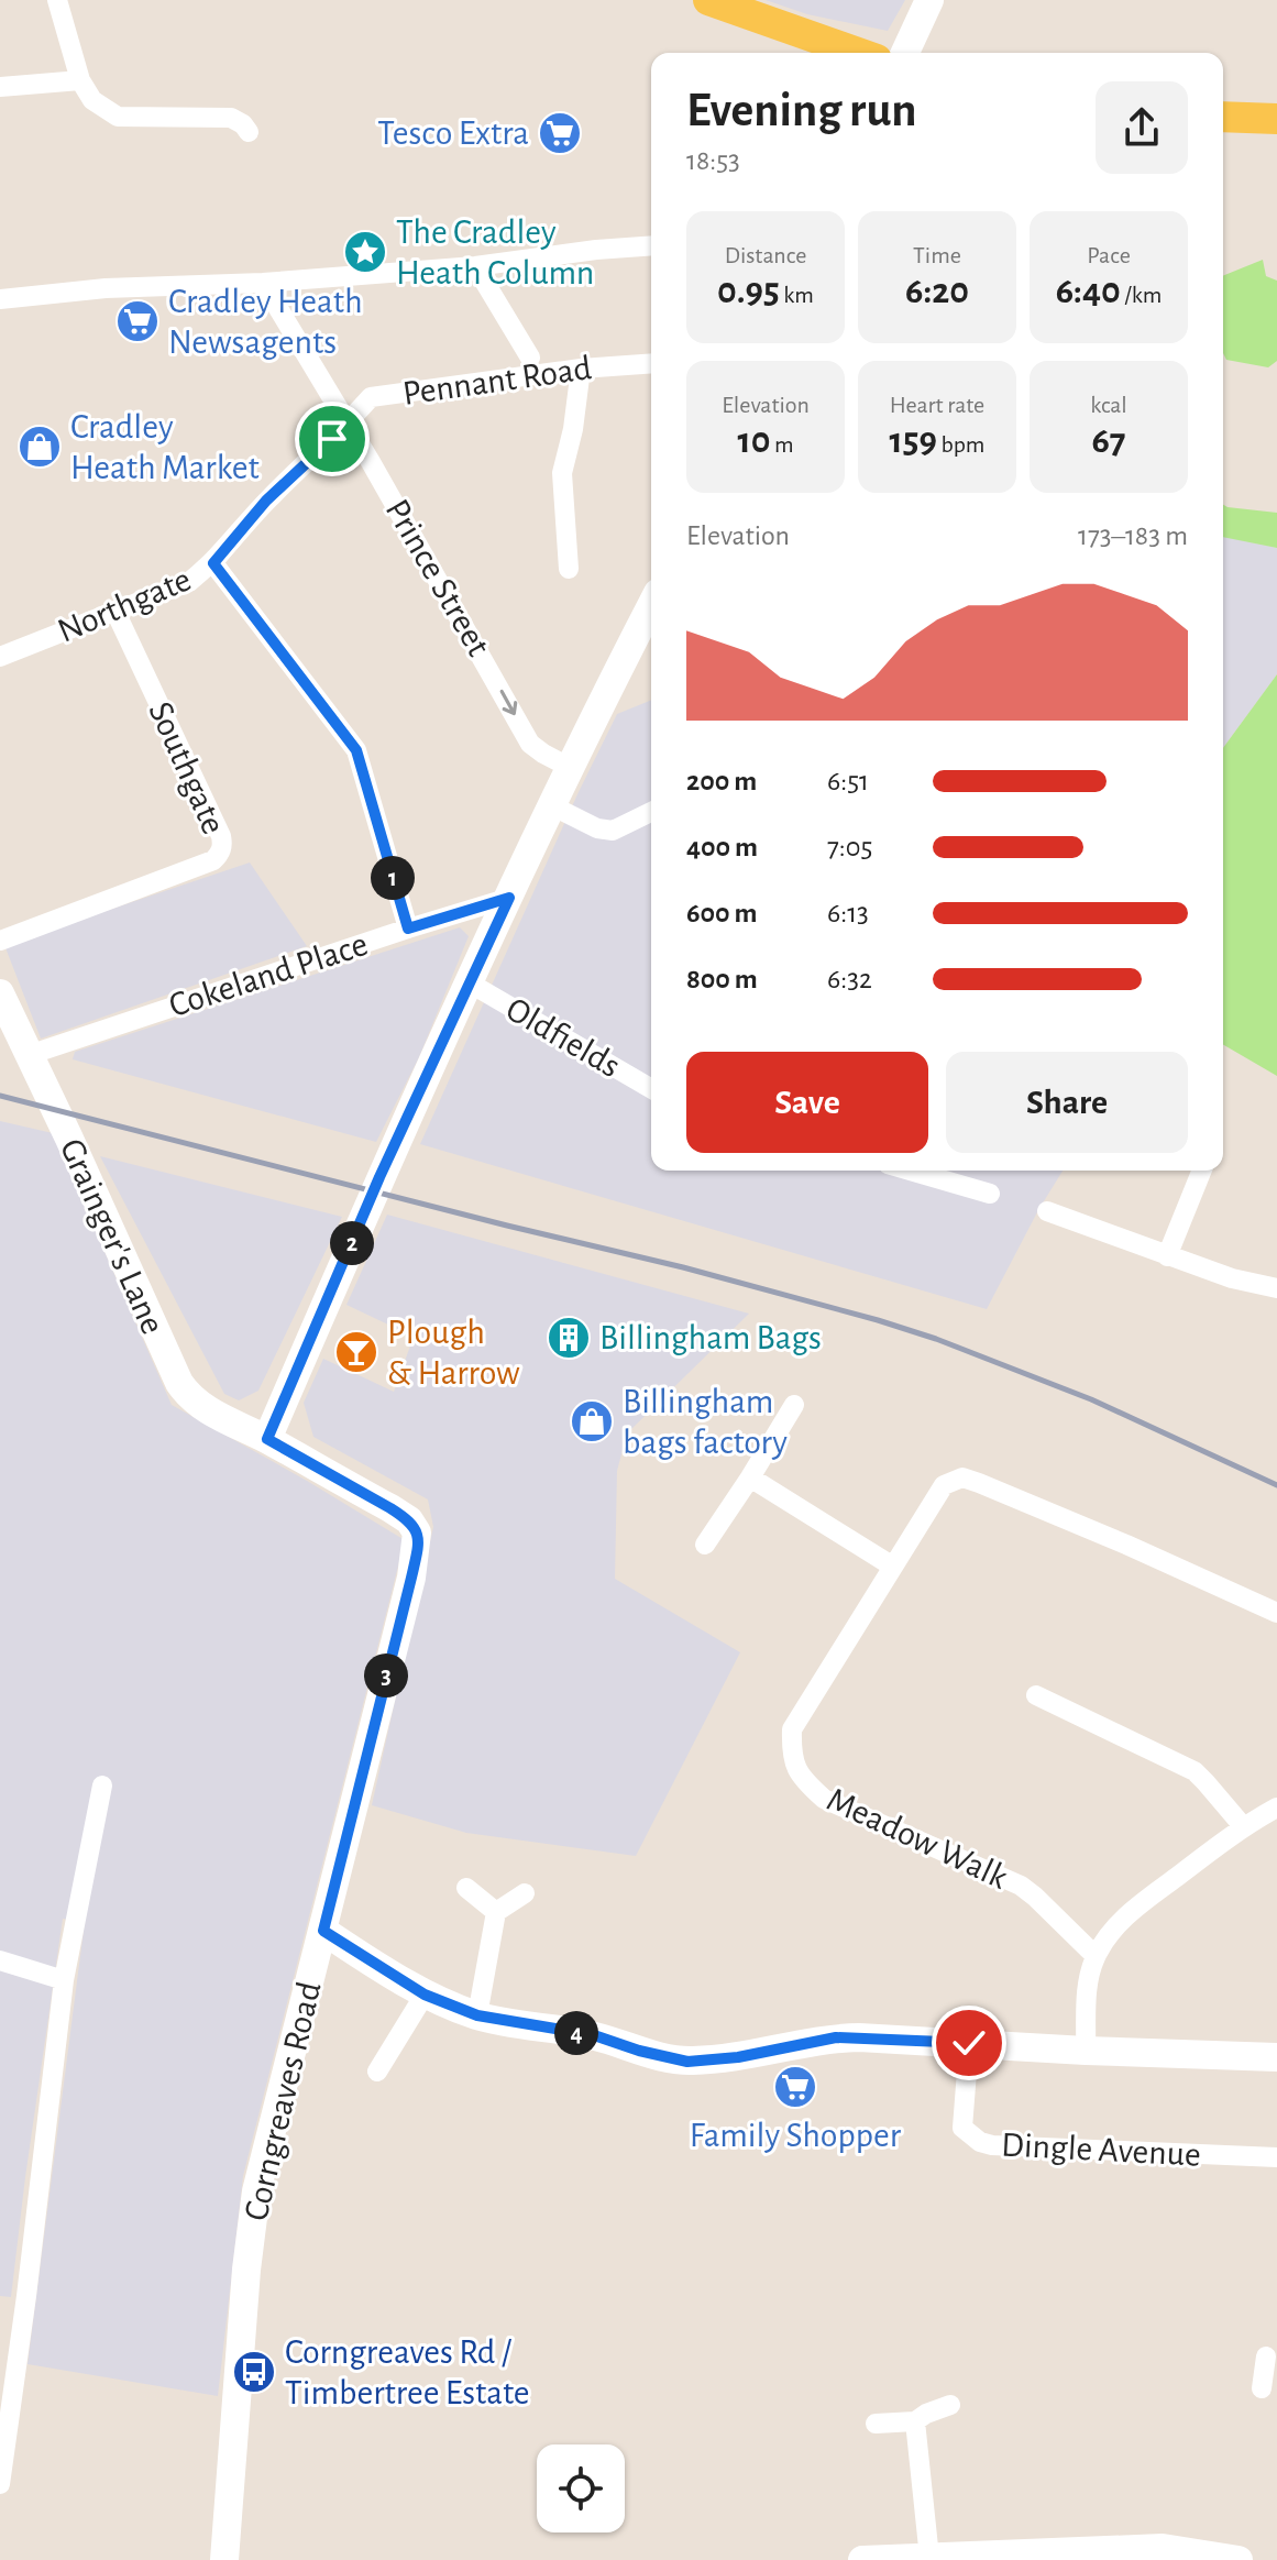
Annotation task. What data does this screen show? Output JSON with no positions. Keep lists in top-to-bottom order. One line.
{"streets":{"street":["Pennant Road","Prince Street","Northgate","Southgate","Cokeland Place","Oldfields","Grainger's Lane","Meadow Walk","Corngreaves Road","Dingle Avenue"]},"crossings":[["Pennant Road","Prince Street"],["Pennant Road","Northgate"],["Prince Street","Northgate"],["Northgate","Southgate"],["Cokeland Place","Grainger's Lane"],["Grainger's Lane","Corngreaves Road"]],"places":{"supermarket":["Tesco Extra","Cradley Heath Newsagents","Family Shopper"],"place":["The Cradley Heath Column"],"shop":["Cradley Heath Market","Billingham bags factory"],"building":["Billingham Bags"],"bar":["Plough & Harrow"],"bus stop":["Corngreaves Rd / Timbertree Estate"]},"page":{"heading":["Evening run","18:53"],"stats":[["Distance","0.95 km"],["Time","6:20"],["Pace","6:40 /km"],["Elevation","10 m"],["Heart rate","159 bpm"],["kcal","67"]],"chart":["Elevation","173–183 m"],"list":[{"name":"200 m","note":"6:51"},{"name":"400 m","note":"7:05"},{"name":"600 m","note":"6:13"},{"name":"800 m","note":"6:32"}],"pins":["1","2","3","4"],"buttons":["Save","Share"]}}
